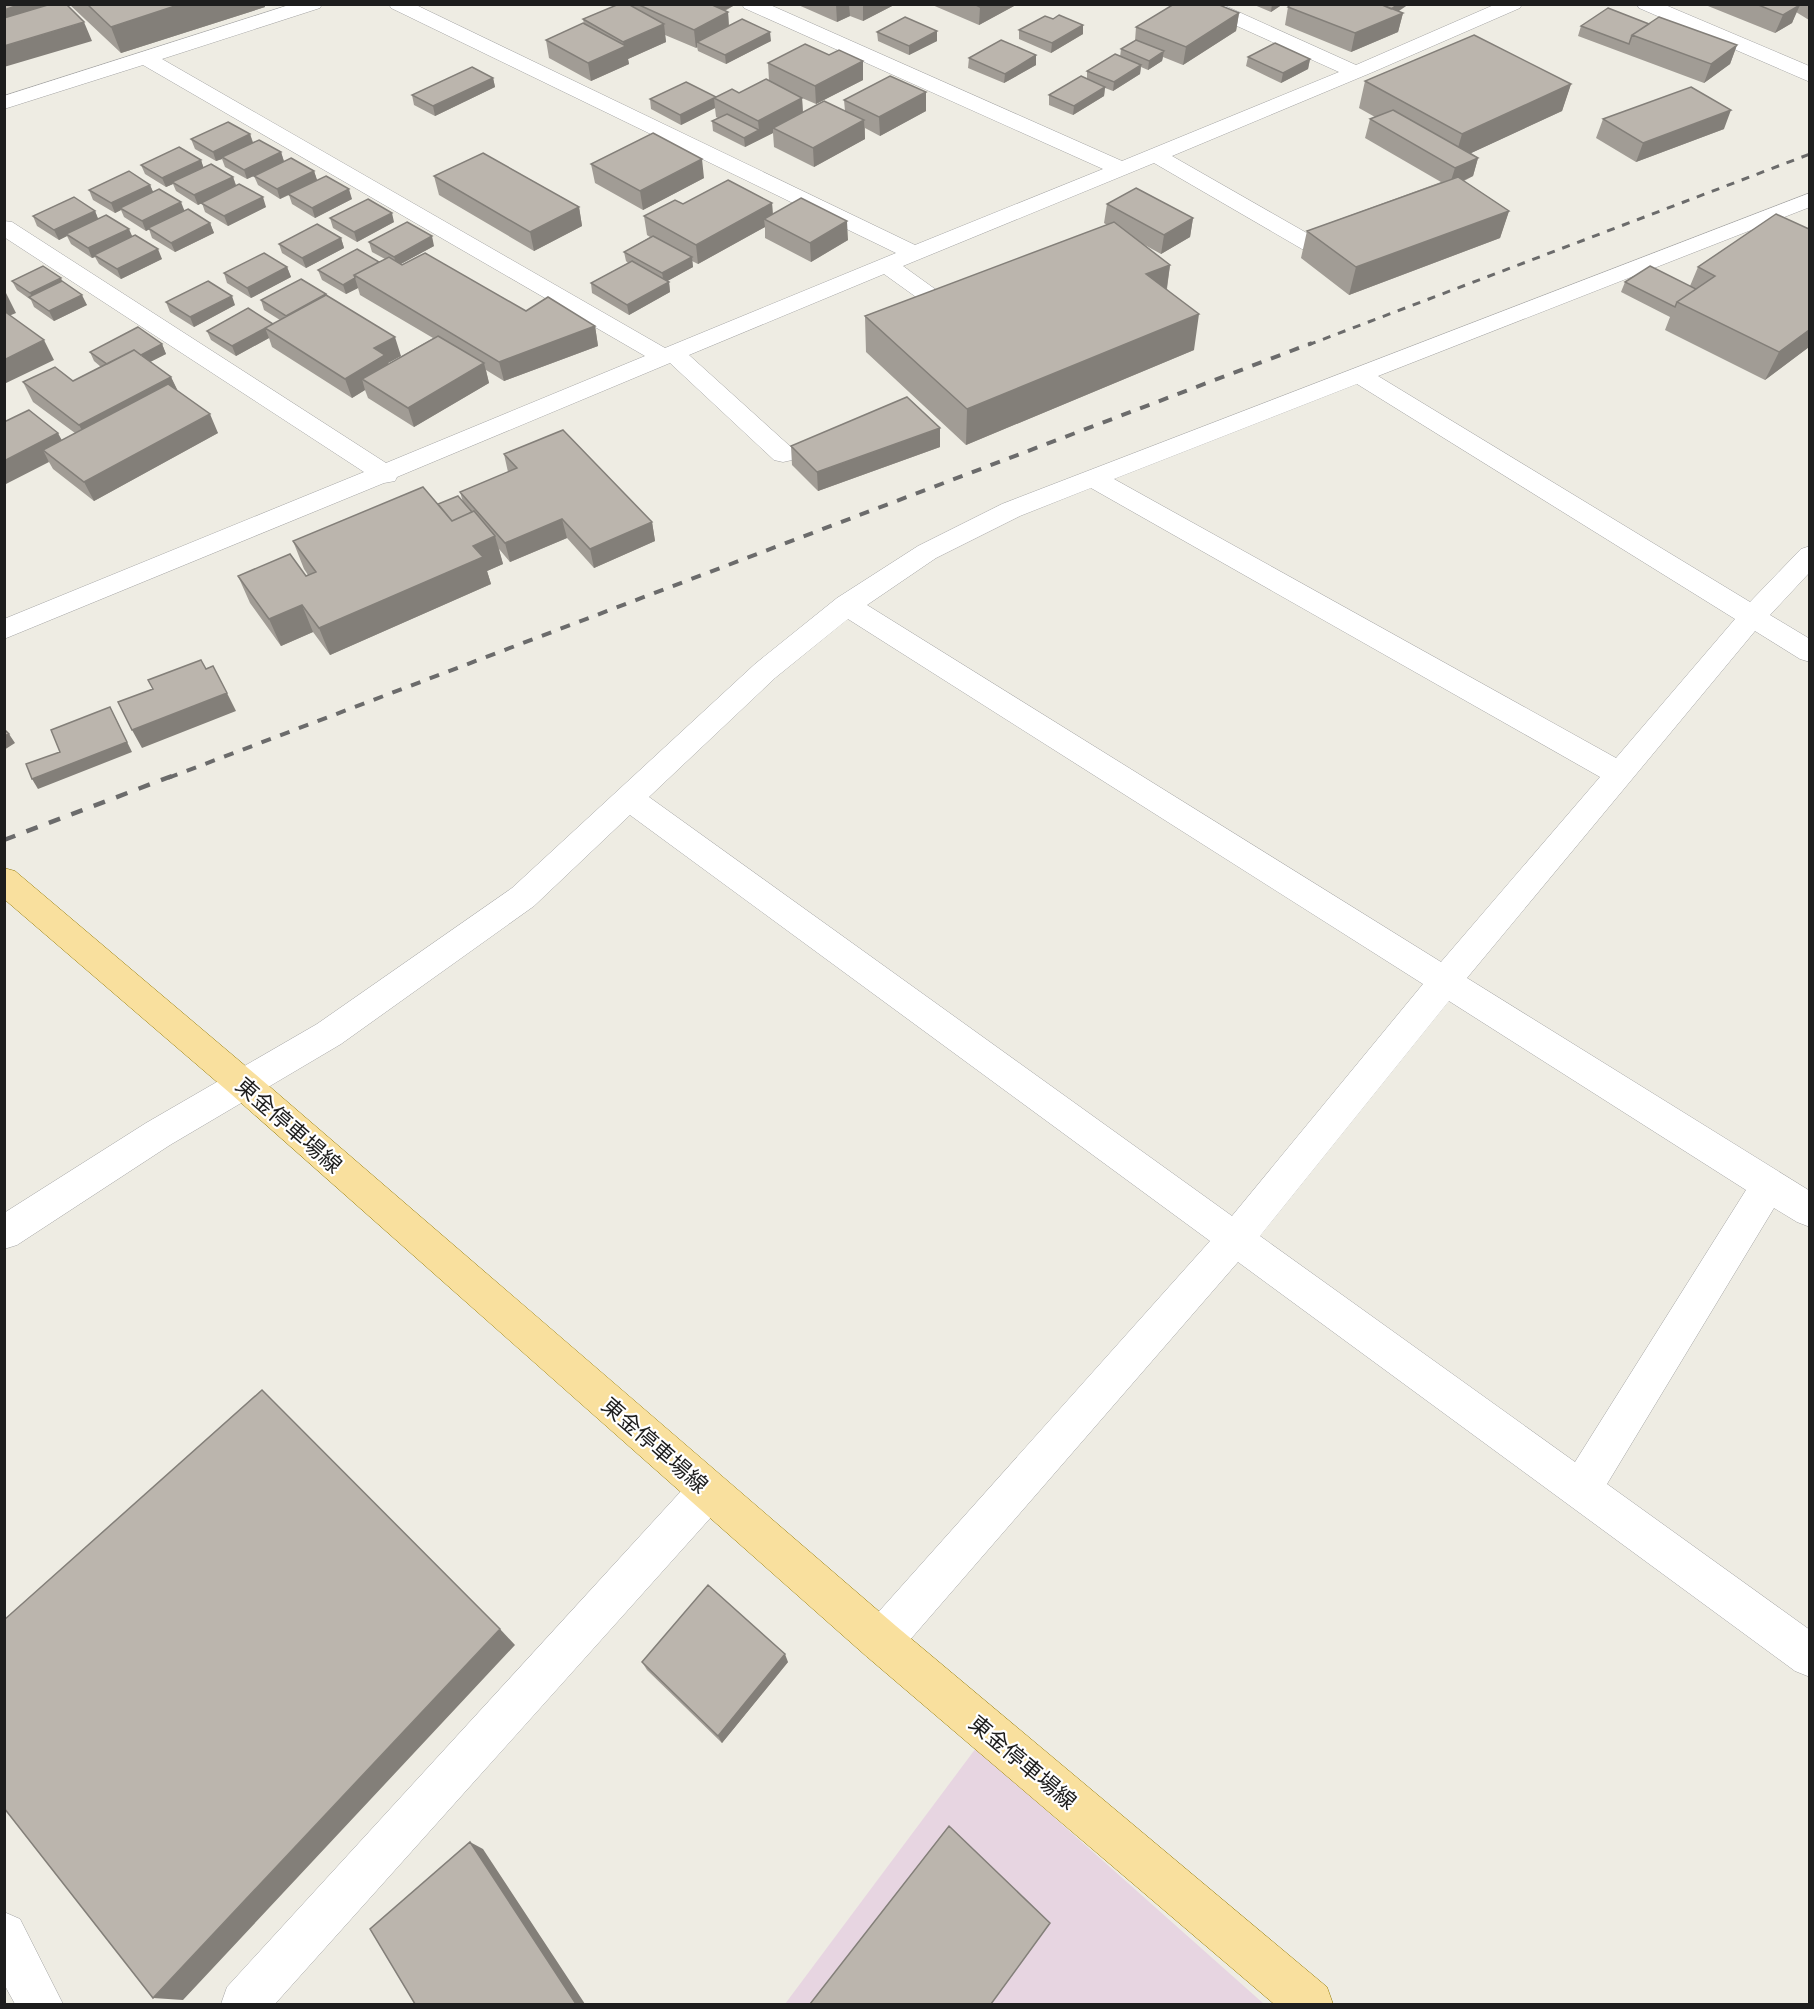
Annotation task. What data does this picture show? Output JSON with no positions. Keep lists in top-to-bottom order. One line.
{"streets":{"main road":["東金停車場線"]}}
